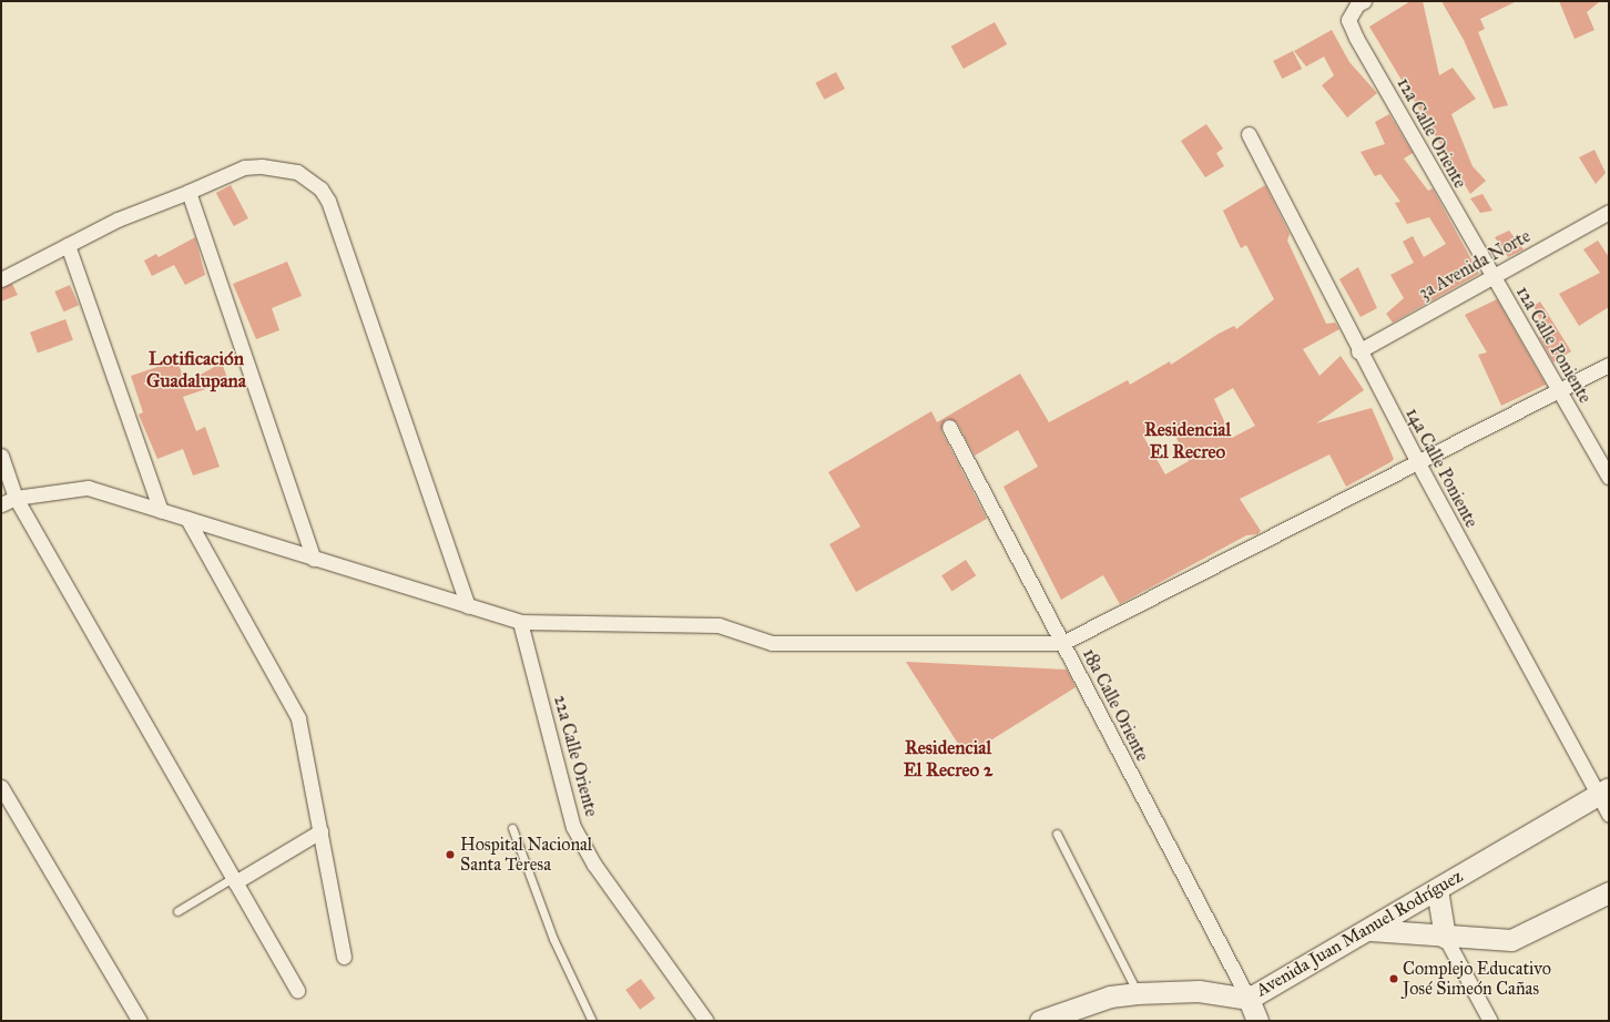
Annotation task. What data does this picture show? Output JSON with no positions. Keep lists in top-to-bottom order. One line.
{"streets":{"street":["12a Calle Oriente","3a Avenida Norte","12a Calle Poniente","14a Calle Poniente","18a Calle Oriente","22a Calle Oriente","Avenida Juan Manuel Rodríguez"]},"crossings":[["12a Calle Oriente","3a Avenida Norte"],["12a Calle Oriente","12a Calle Poniente"],["3a Avenida Norte","12a Calle Poniente"],["3a Avenida Norte","14a Calle Poniente"],["14a Calle Poniente","Avenida Juan Manuel Rodríguez"],["18a Calle Oriente","Avenida Juan Manuel Rodríguez"]],"districts":["Lotificación Guadalupana","Residencial El Recreo","Residencial El Recreo 2"],"places":["Hospital Nacional Santa Teresa","Complejo Educativo José Simeón Cañas"]}
